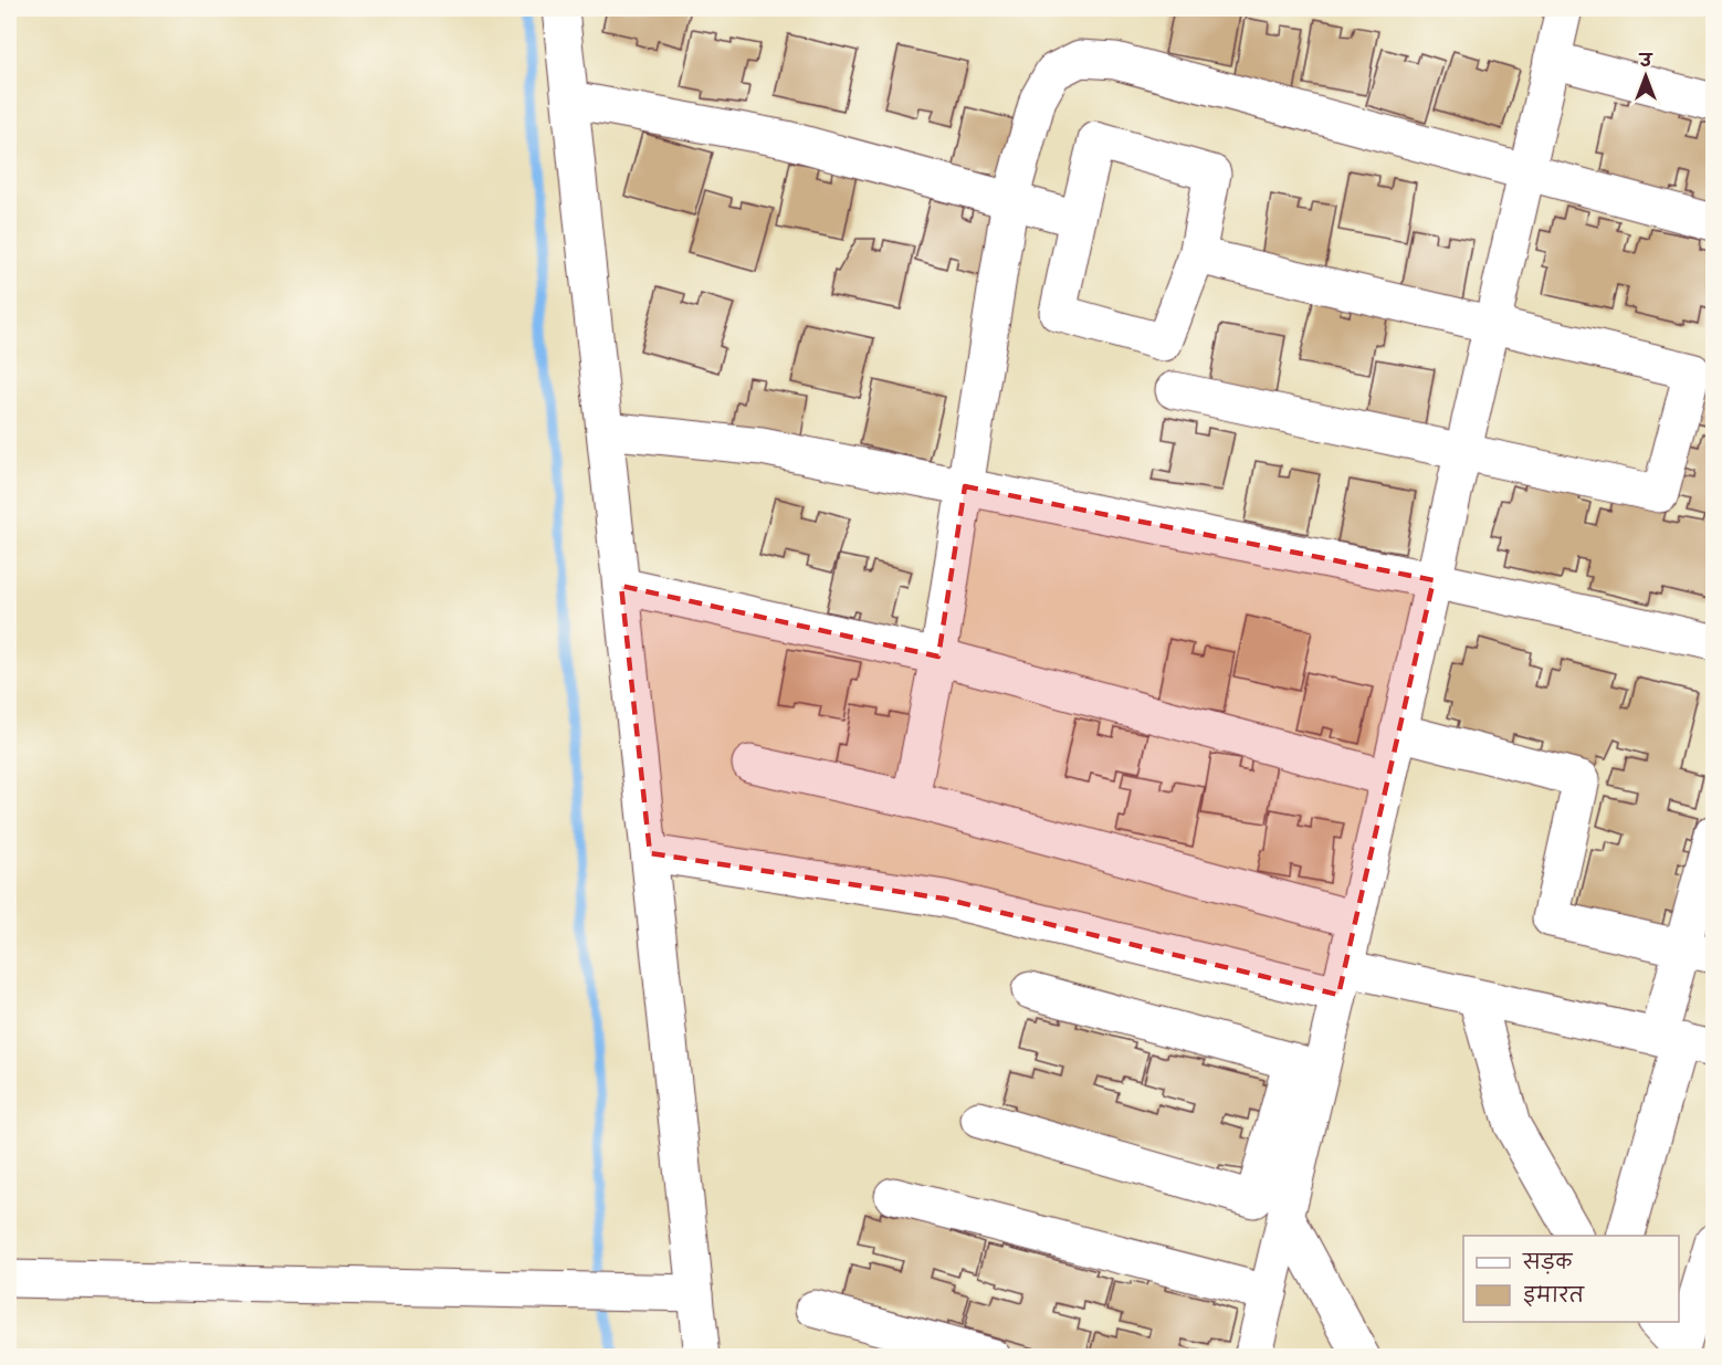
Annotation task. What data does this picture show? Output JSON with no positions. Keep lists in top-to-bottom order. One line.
{"legend":["सड़क","इमारत"],"north":"top"}
